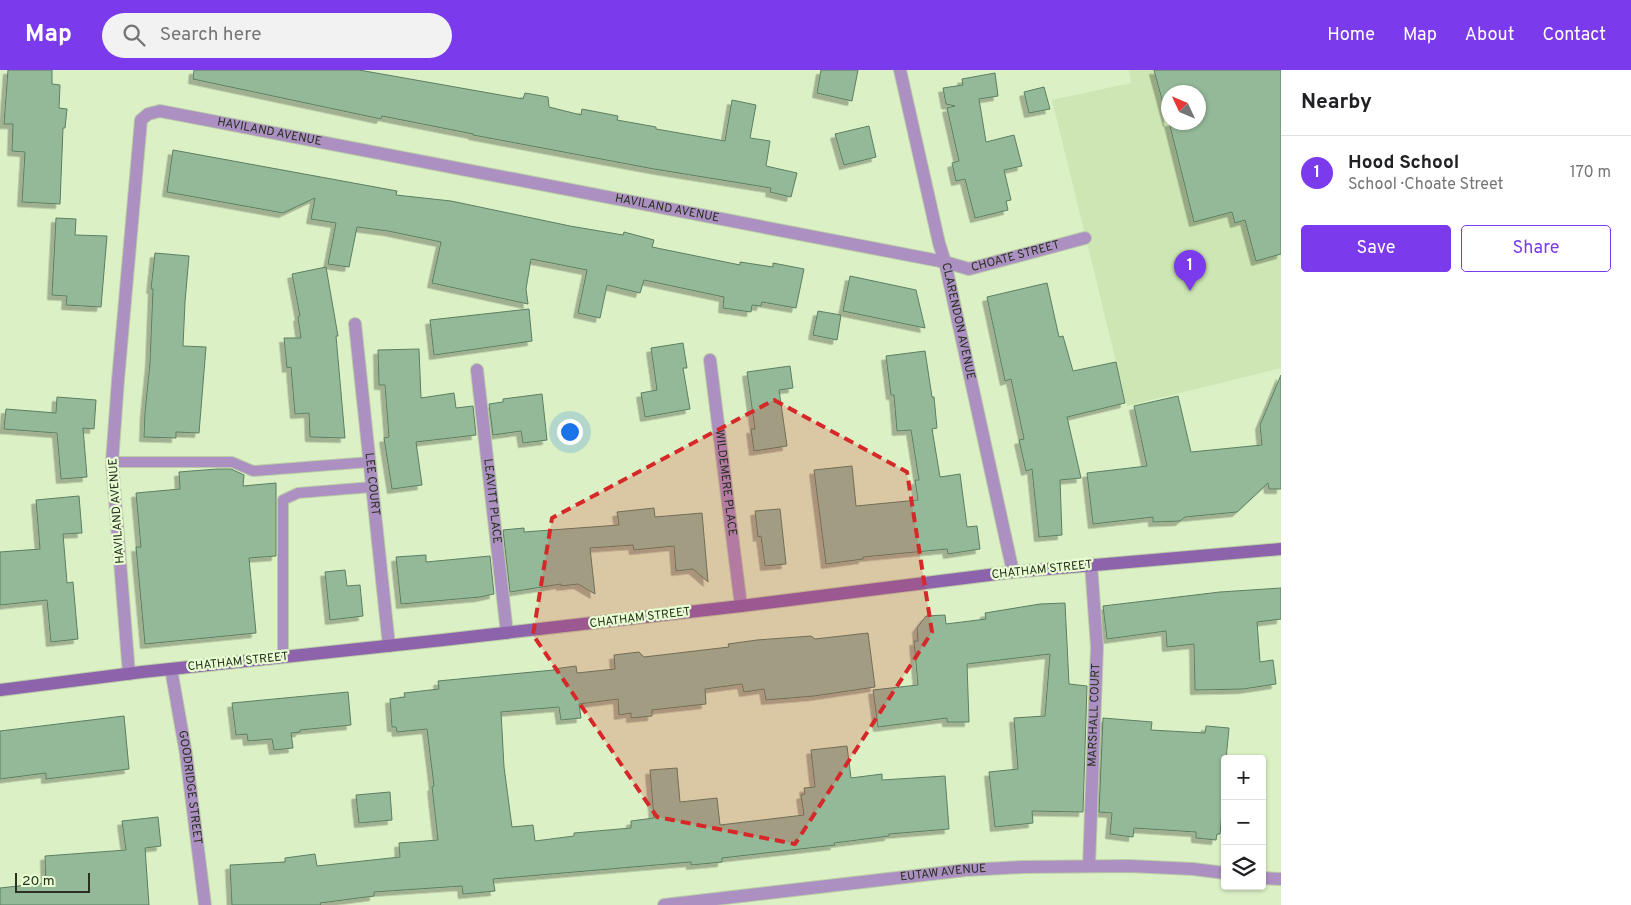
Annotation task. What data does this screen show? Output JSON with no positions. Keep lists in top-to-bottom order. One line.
{"streets":{"main road":["CHATHAM STREET"],"street":["HAVILAND AVENUE","CHOATE STREET","CLARENDON AVENUE","WILDEMERE PLACE","LEE COURT","LEAVITT PLACE","MARSHALL COURT","GOODRIDGE STREET","EUTAW AVENUE"]},"crossings":[["HAVILAND AVENUE","CHOATE STREET"],["HAVILAND AVENUE","CLARENDON AVENUE"],["HAVILAND AVENUE","CHATHAM STREET"],["CHOATE STREET","CLARENDON AVENUE"],["CLARENDON AVENUE","CHATHAM STREET"],["WILDEMERE PLACE","CHATHAM STREET"],["LEE COURT","CHATHAM STREET"],["LEAVITT PLACE","CHATHAM STREET"],["CHATHAM STREET","MARSHALL COURT"],["CHATHAM STREET","GOODRIDGE STREET"],["MARSHALL COURT","EUTAW AVENUE"]],"scale_bar":"20 m","north":"top left","page":{"header":"Map","search":"Search here","nav":["Home","Map","About","Contact"],"heading":"Nearby","list":[{"mark":"1","name":"Hood School","note":"School · Choate Street","value":"170 m"}],"buttons":["Save","Share"],"pins":"1","map_buttons":["+","−"],"scale":"20 m"}}
